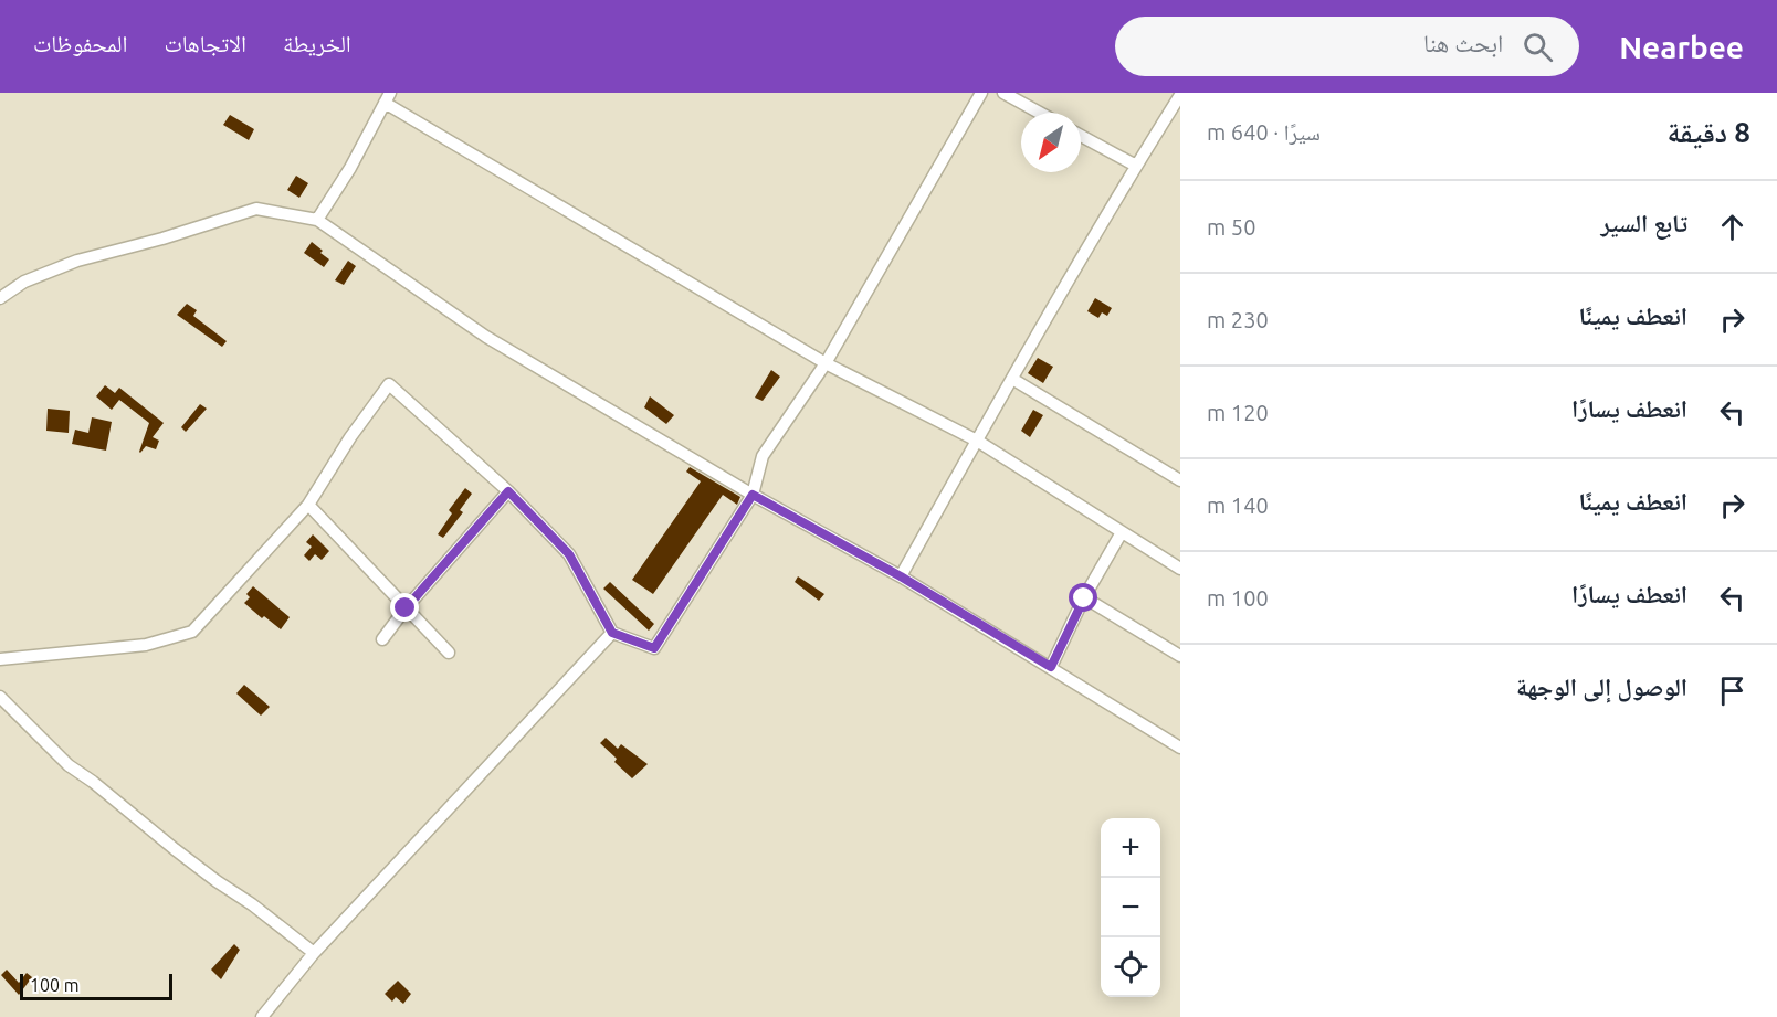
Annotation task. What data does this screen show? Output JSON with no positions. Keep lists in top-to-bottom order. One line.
{"scale_bar":"100 m","north":"bottom left","page":{"header":"Nearbee","search":"ابحث هنا","nav":["الخريطة","الاتجاهات","المحفوظات"],"heading":["8 دقيقة","سيرًا · 640 m"],"list":[["تابع السير","50 m"],["انعطف يمينًا","230 m"],["انعطف يسارًا","120 m"],["انعطف يمينًا","140 m"],["انعطف يسارًا","100 m"],"الوصول إلى الوجهة"],"map_buttons":["+","−"],"scale":"100 m"}}
